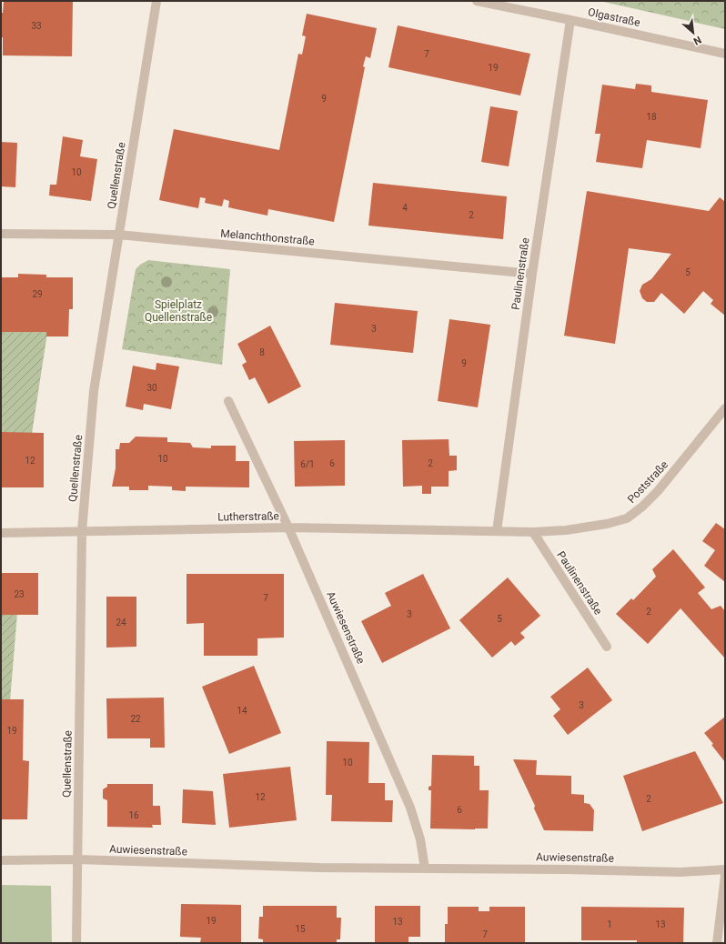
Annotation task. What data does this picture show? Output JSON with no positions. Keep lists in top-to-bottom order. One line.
{"streets":{"street":["Olgastraße","Quellenstraße","Melanchthonstraße","Paulinenstraße","Poststraße","Lutherstraße","Auwiesenstraße"]},"crossings":[["Olgastraße","Paulinenstraße"],["Quellenstraße","Melanchthonstraße"],["Quellenstraße","Lutherstraße"],["Quellenstraße","Auwiesenstraße"],["Melanchthonstraße","Paulinenstraße"],["Paulinenstraße","Poststraße"],["Paulinenstraße","Lutherstraße"],["Poststraße","Lutherstraße"],["Lutherstraße","Auwiesenstraße"]],"parks":["Spielplatz Quellenstraße"],"house_numbers":["33","7","19","9","18","10","4","2","5","29","3","8","9","30","10","12","6","2","6/1","23","7","2","3","5","24","3","14","22","19","10","12","2","6","16","19","13","1","13","15","7"],"north":"bottom right"}
